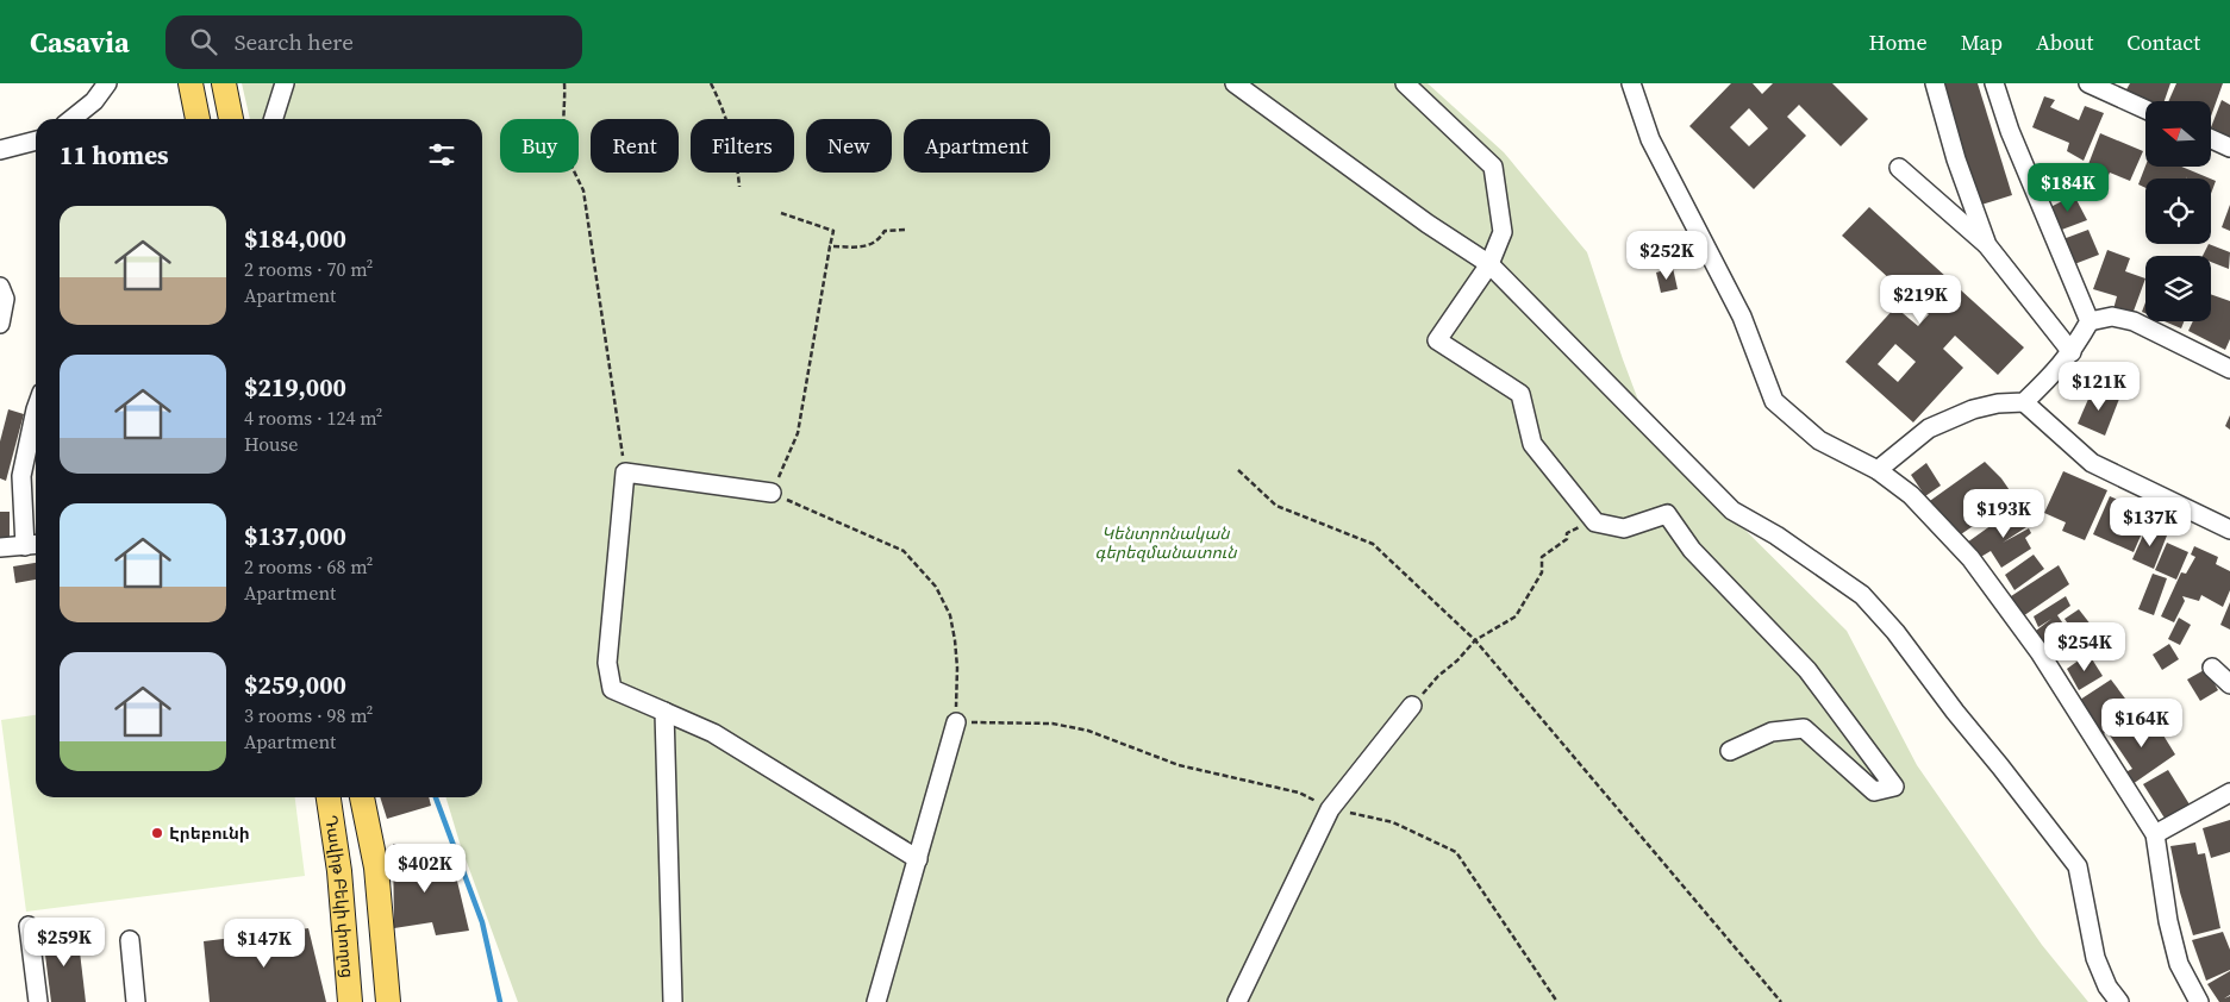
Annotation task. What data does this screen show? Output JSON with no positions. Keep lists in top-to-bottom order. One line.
{"streets":{"main road":["Դավիթ Բեկի փողոց"]},"parks":["Կենտրոնական գերեզմանատուն"],"places":["Էրեբունի"],"north":"left","page":{"header":"Casavia","search":"Search here","nav":["Home","Map","About","Contact"],"chip":["Buy","Rent","Filters","New","Apartment"],"heading":"11 homes","price":["$184K","$252K","$219K","$121K","$193K","$137K","$254K","$164K","$402K","$259K","$147K"],"list":[{"name":"$184,000","note":"2 rooms · 70 m² · Apartment"},{"name":"$219,000","note":"4 rooms · 124 m² · House"},{"name":"$137,000","note":"2 rooms · 68 m² · Apartment"},{"name":"$259,000","note":"3 rooms · 98 m² · Apartment"}]}}
